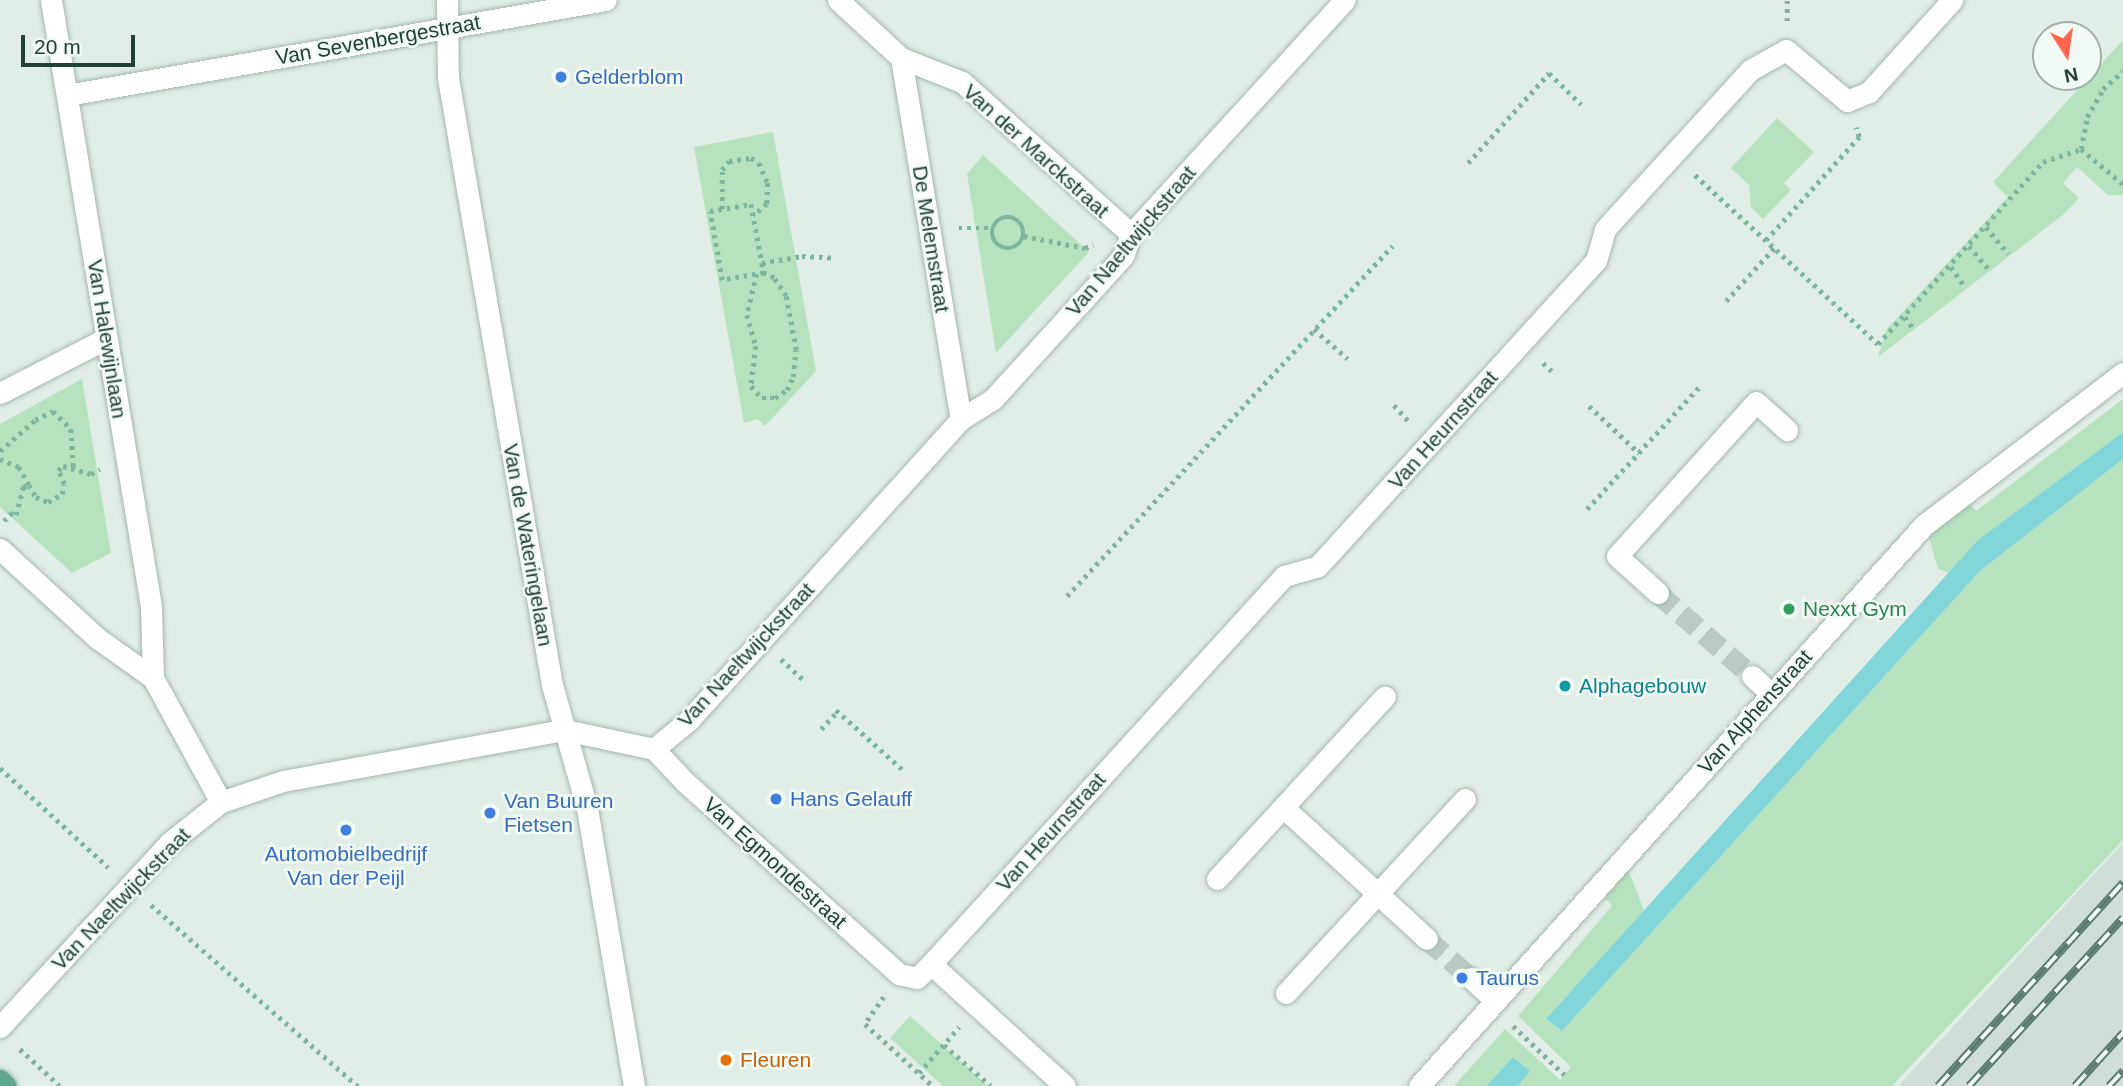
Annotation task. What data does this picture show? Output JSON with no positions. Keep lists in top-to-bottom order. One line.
{"streets":{"street":["Van Sevenbergestraat","Van der Marckstraat","De Melemstraat","Van Naeltwijckstraat","Van Halewijnlaan","Van Heurnstraat","Van de Wateringelaan","Van Alphenstraat","Van Egmondestraat"]},"crossings":[["Van Sevenbergestraat","Van Halewijnlaan"],["Van Sevenbergestraat","Van de Wateringelaan"],["Van der Marckstraat","De Melemstraat"],["Van der Marckstraat","Van Naeltwijckstraat"],["De Melemstraat","Van Naeltwijckstraat"],["Van Naeltwijckstraat","Van de Wateringelaan"],["Van Naeltwijckstraat","Van Egmondestraat"]],"places":["Gelderblom","Nexxt Gym","Alphagebouw","Hans Gelauff","Van Buuren Fietsen","Automobielbedrijf Van der Peijl","Taurus","Fleuren"],"scale_bar":"20 m","north":"bottom"}
